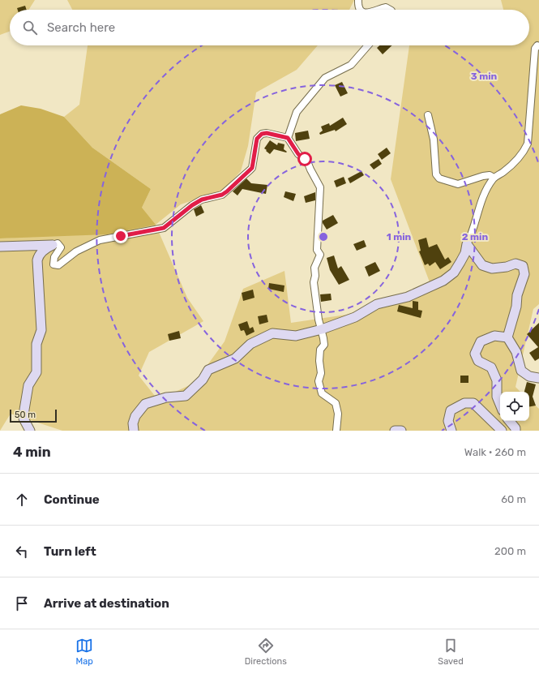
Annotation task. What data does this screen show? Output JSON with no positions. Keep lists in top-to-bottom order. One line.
{"scale_bar":"50 m","page":{"search":"Search here","scale":"50 m","heading":["4 min","Walk · 260 m"],"list":[["Continue","60 m"],["Turn left","200 m"],"Arrive at destination"],"nav":["Map","Directions","Saved"]},"rings":["3 min","1 min","2 min"]}
